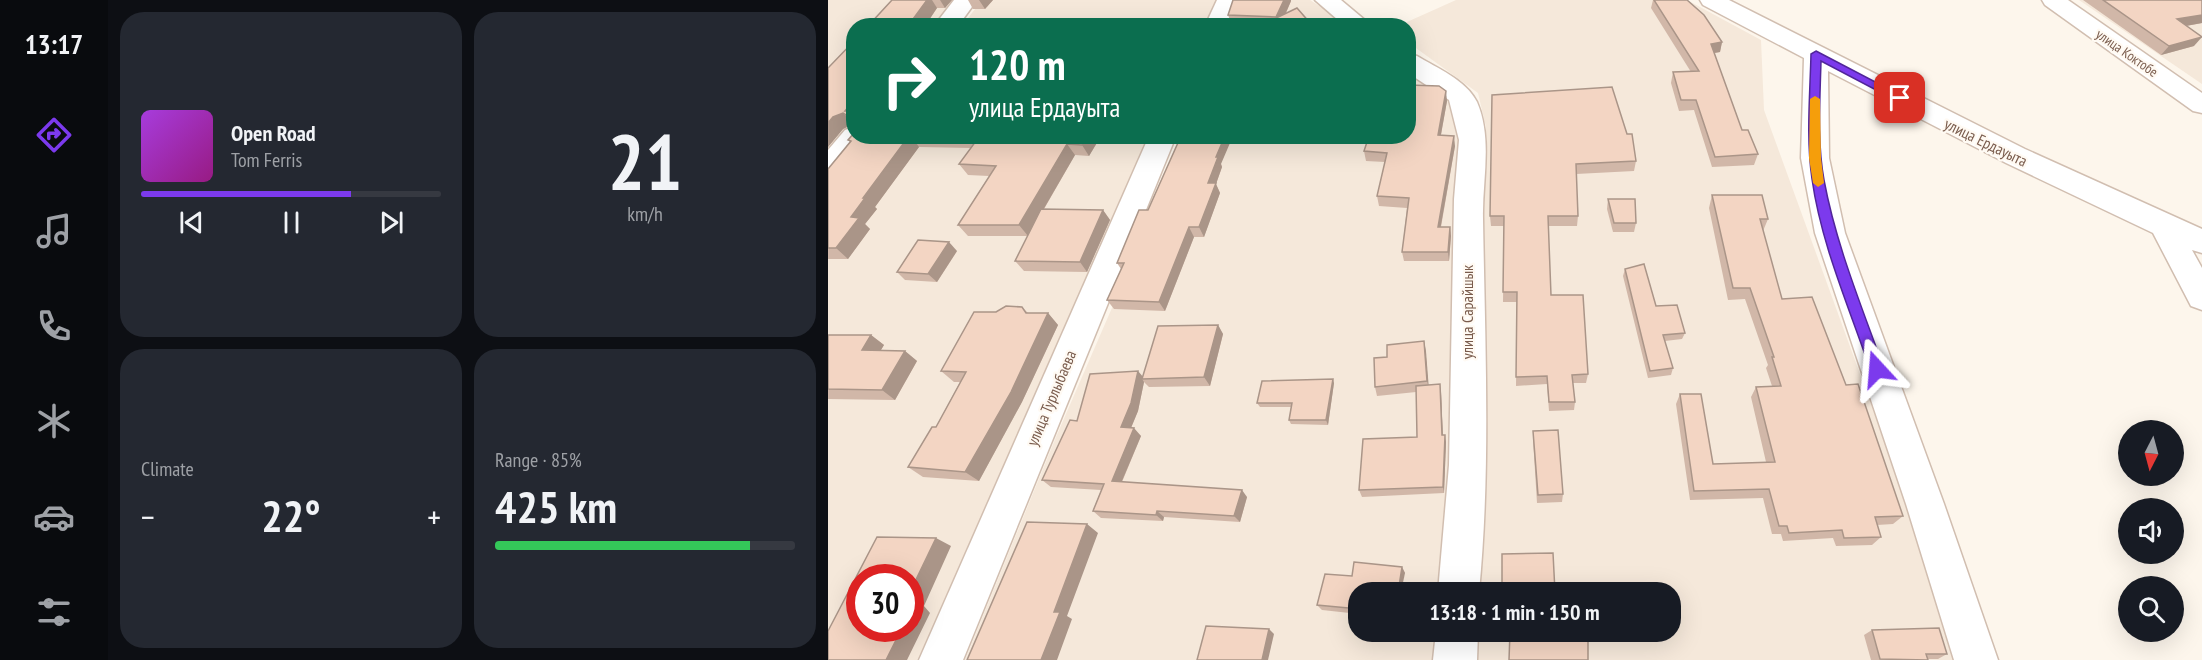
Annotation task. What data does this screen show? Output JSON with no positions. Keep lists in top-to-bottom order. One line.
{"streets":{"street":["улица Коктобе","улица Ердауыта","улица Сарайшык","улица Турлыбаева"]},"north":"bottom","page":{"tabs":"13:17","tile":[["21","km/h"],"Climate",["Range · 85%","425 km"]],"turn":["120 m","улица Ердауыта"],"song":["Open Road","Tom Ferris"],"heat":["−","22°","+"],"limit":"30","trip":"13:18 · 1 min · 150 m"}}
